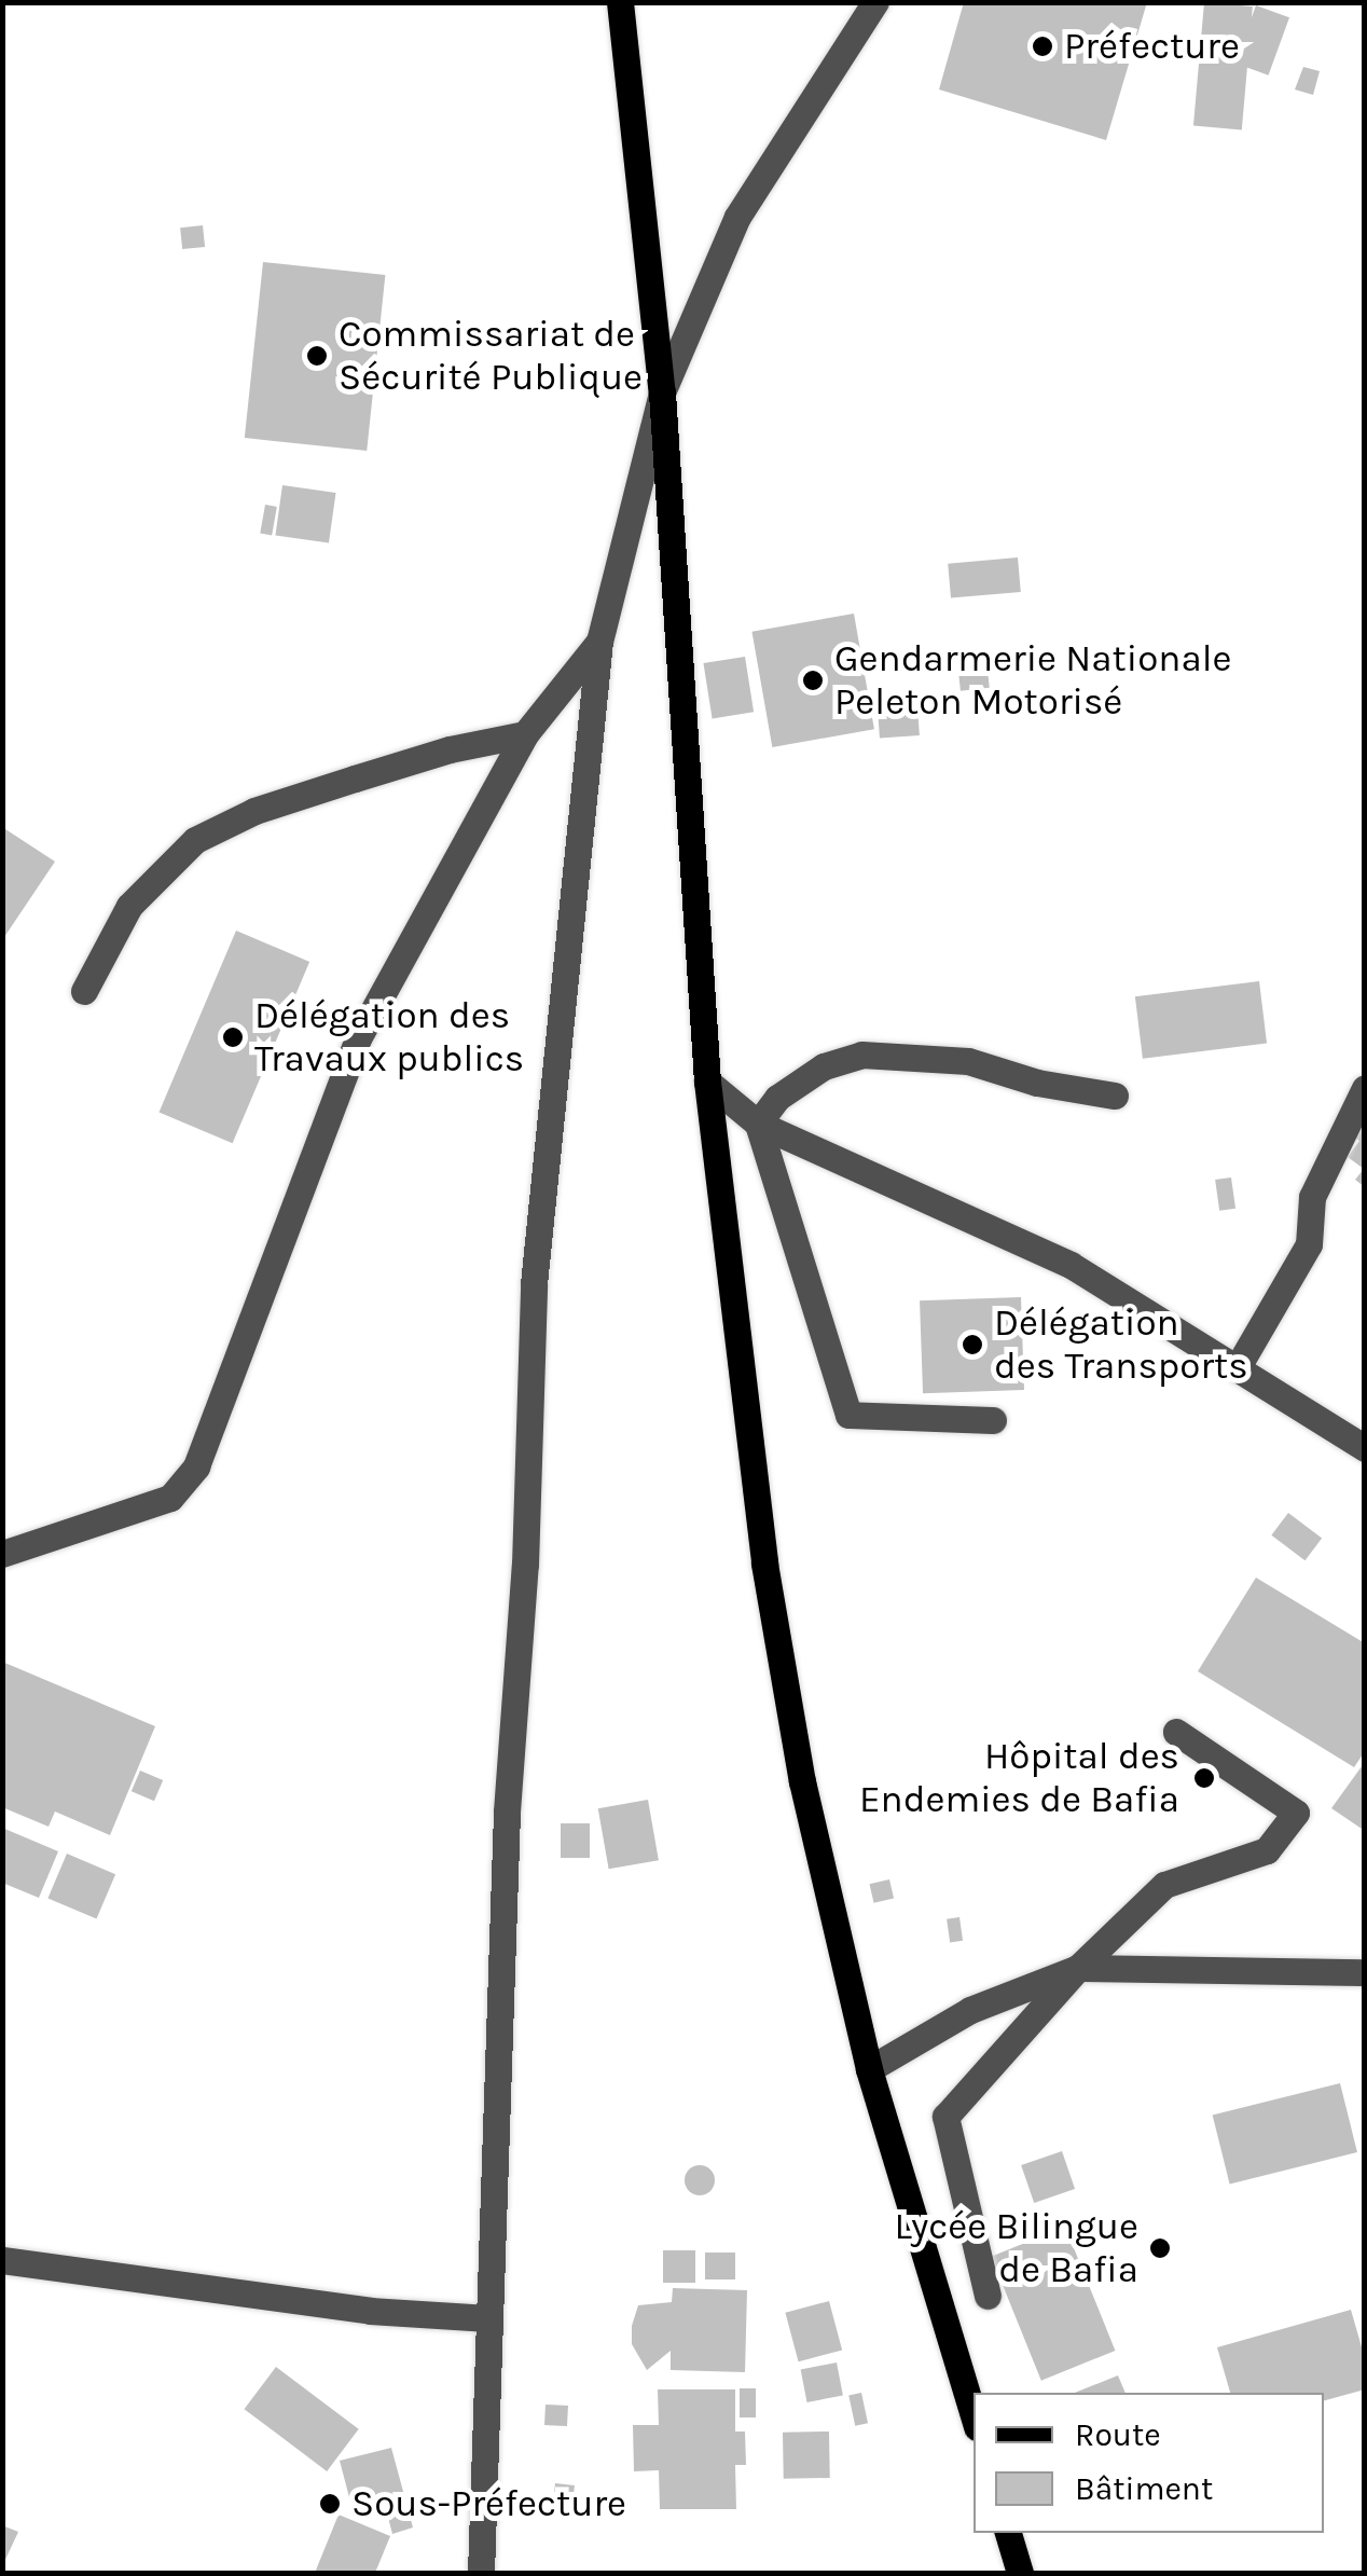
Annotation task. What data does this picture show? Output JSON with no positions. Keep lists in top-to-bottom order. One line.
{"places":["Préfecture","Commissariat de Sécurité Publique","Gendarmerie Nationale Peleton Motorisé","Délégation des Travaux publics","Délégation des Transports","Hôpital des Endemies de Bafia","Lycée Bilingue de Bafia","Sous-Préfecture"],"legend":["Route","Bâtiment"]}
